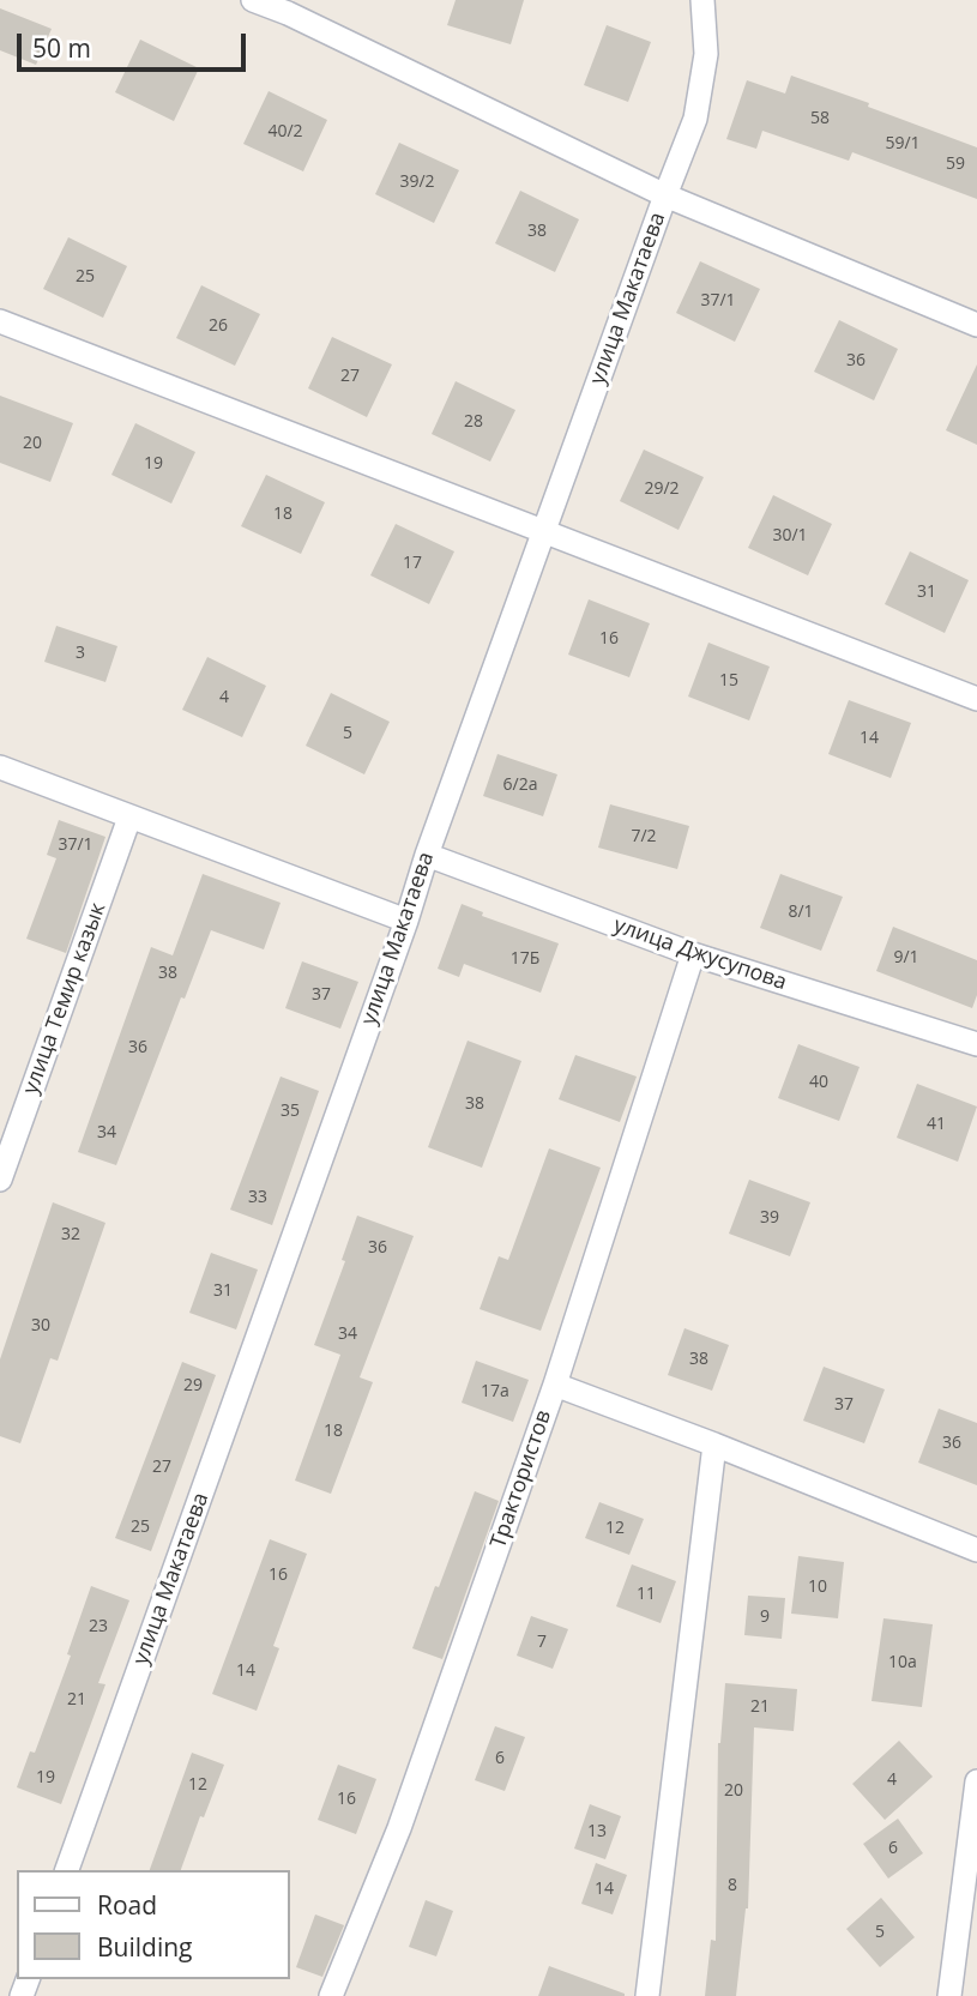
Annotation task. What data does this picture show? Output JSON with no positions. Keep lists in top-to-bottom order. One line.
{"streets":{"street":["улица Макатаева","улица Джусупова","улица Темир казык","Трактористов"]},"crossings":[["улица Макатаева","улица Джусупова"],["улица Джусупова","Трактористов"]],"house_numbers":["58","40/2","59/1","59","39/2","38","25","37/1","26","36","27","28","20","19","29/2","18","30/1","17","31","16","3","15","4","5","14","6/2а","7/2","37/1","8/1","9/1","17Б","38","37","36","40","38","35","41","34","33","39","32","36","31","30","34","38","29","17а","37","18","36","27","25","12","16","10","11","9","23","7","10а","14","21","21","6","19","4","12","20","16","13","6","8","14","5"],"legend":["Road","Building"],"scale_bar":"50 m"}
